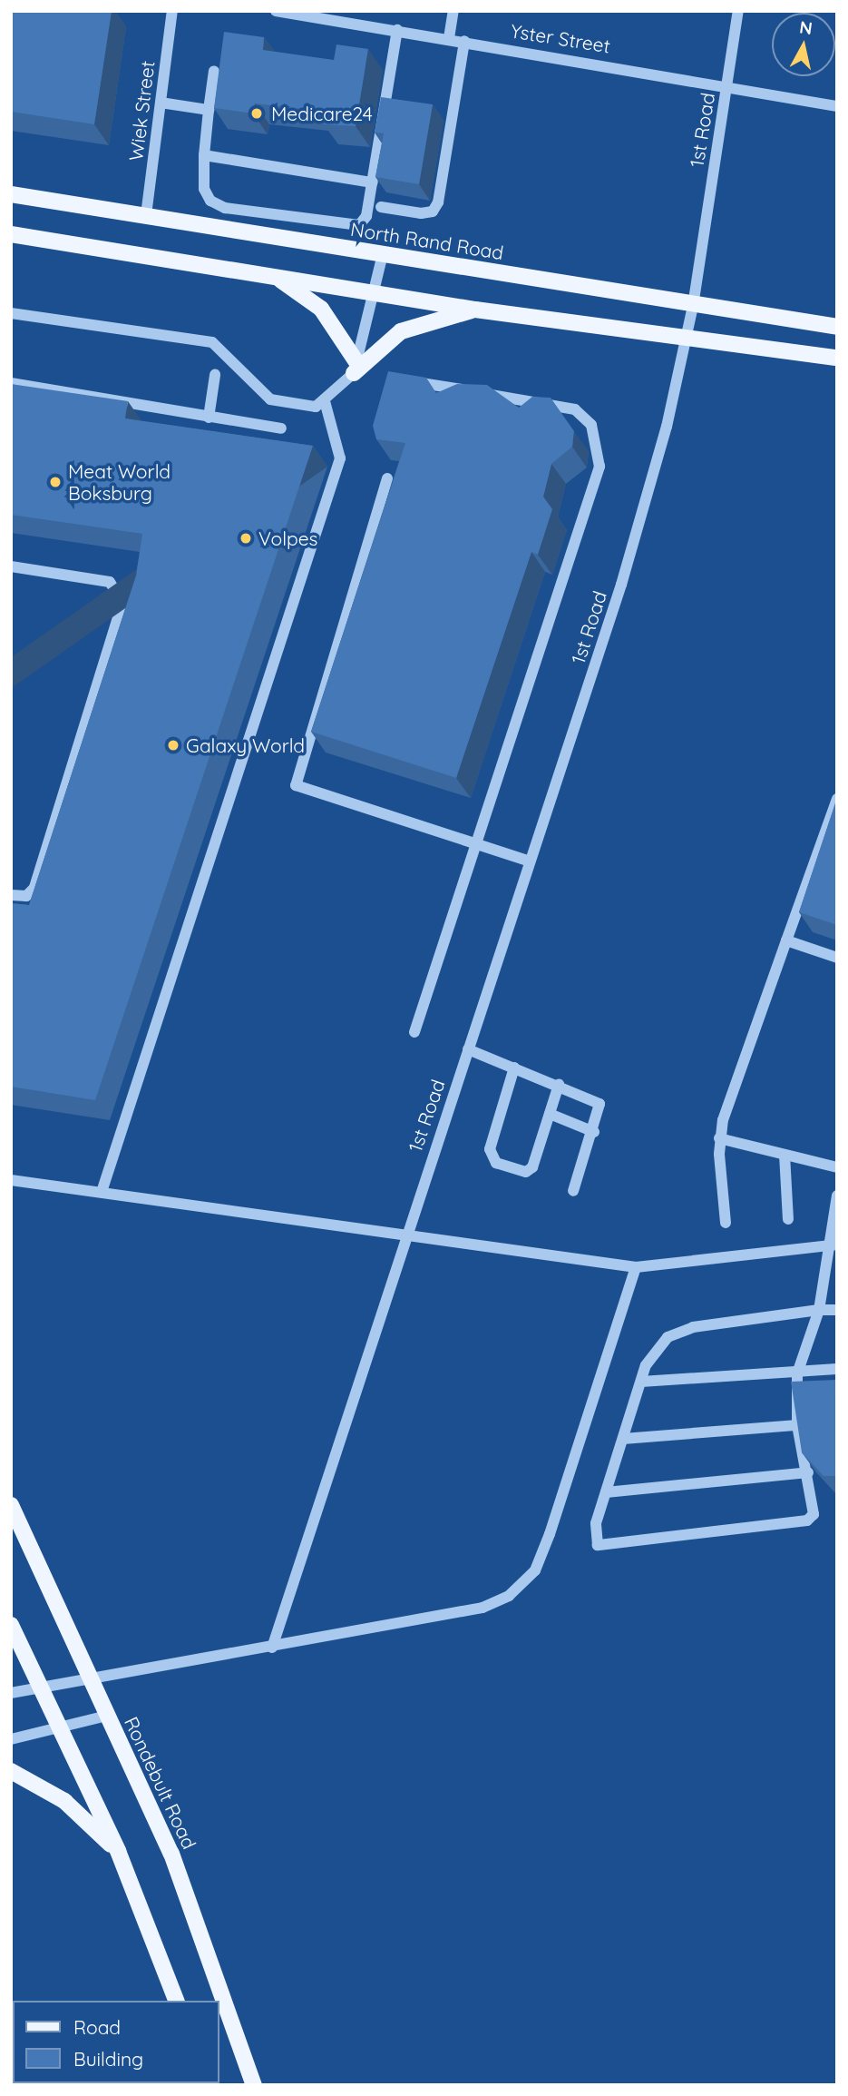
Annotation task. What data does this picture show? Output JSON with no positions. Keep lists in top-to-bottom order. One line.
{"streets":{"main road":["North Rand Road","Rondebult Road"],"street":["Yster Street","Wiek Street","1st Road"]},"crossings":[["Yster Street","1st Road"],["Wiek Street","North Rand Road"],["1st Road","North Rand Road"]],"places":["Medicare24","Meat World Boksburg","Volpes","Galaxy World"],"legend":["Road","Building"],"north":"top"}
